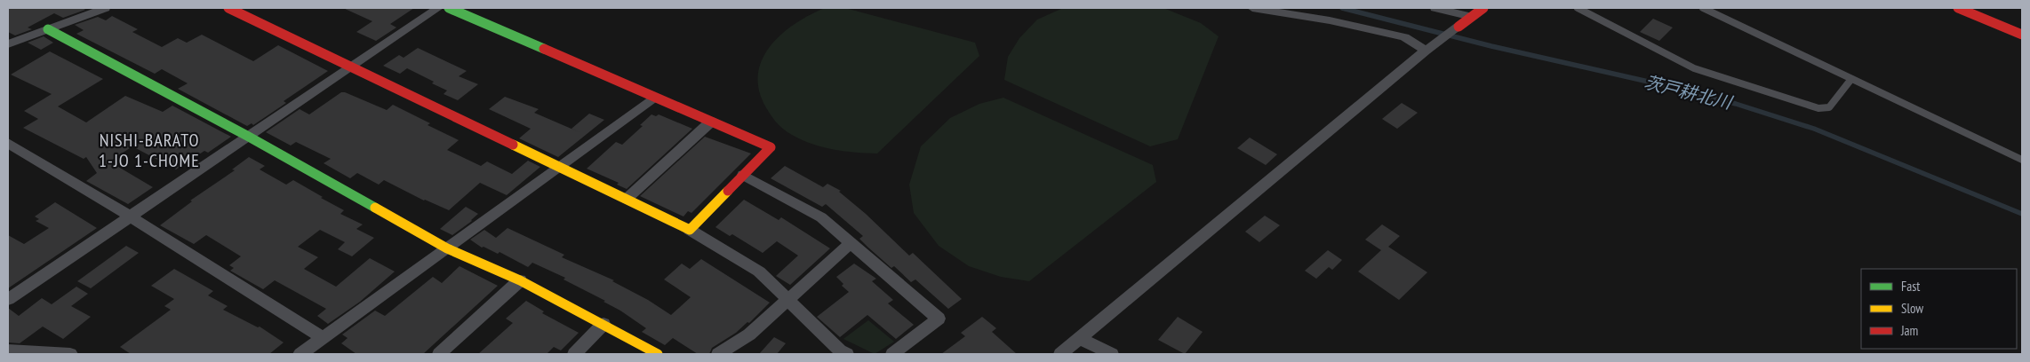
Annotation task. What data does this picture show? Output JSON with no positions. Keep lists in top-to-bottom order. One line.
{"districts":["NISHI-BARATO 1-JO 1-CHOME"],"water":["茨戸耕北川"],"legend":["Fast","Slow","Jam"]}
